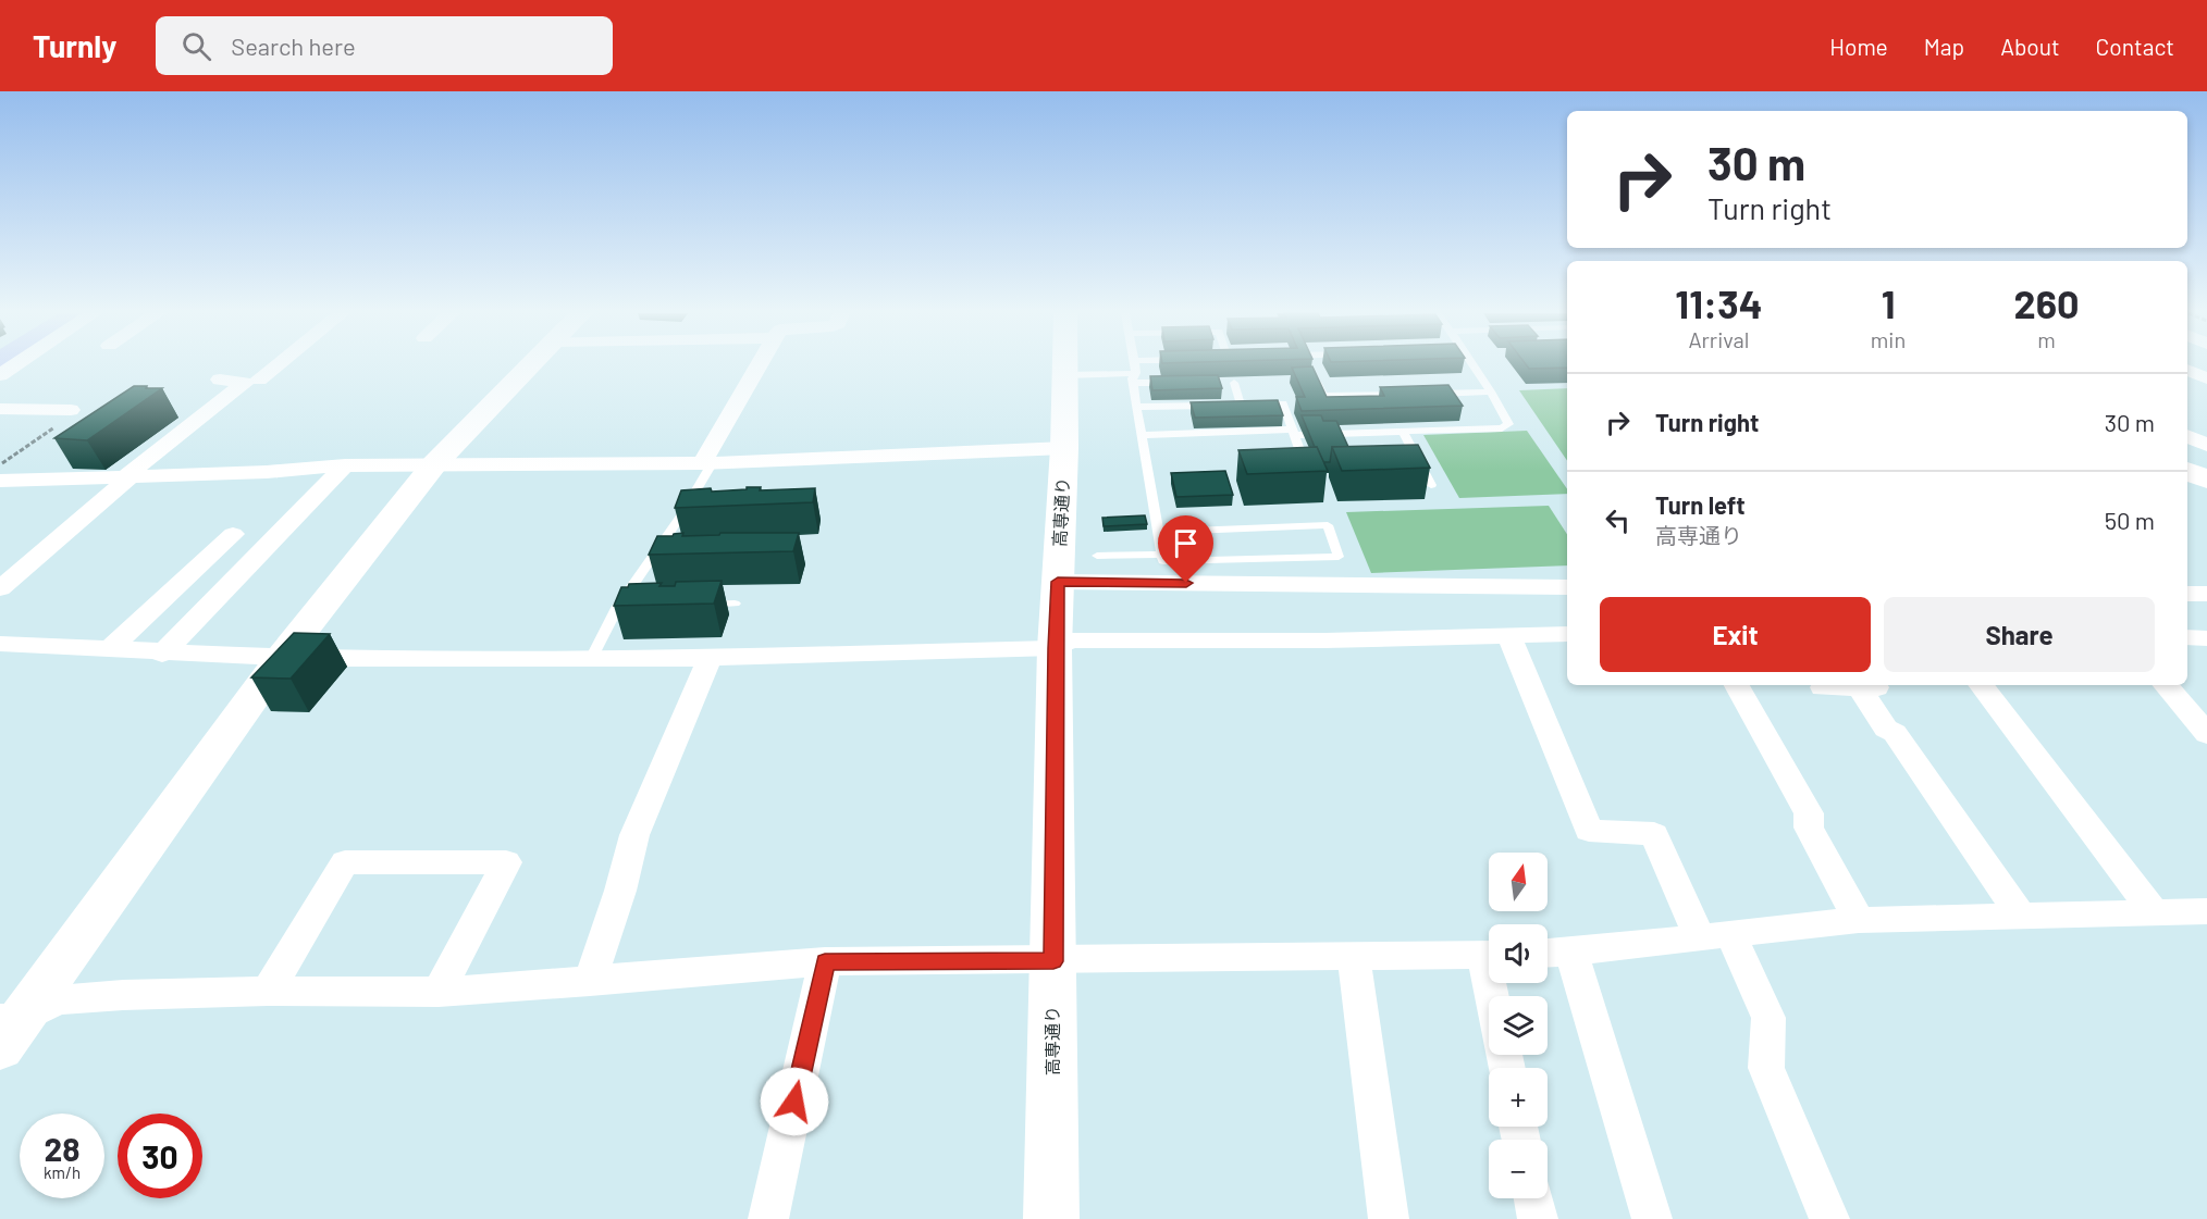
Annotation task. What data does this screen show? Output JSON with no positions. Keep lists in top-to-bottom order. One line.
{"streets":{"street":["高専通り"]},"north":"top","page":{"header":"Turnly","search":"Search here","nav":["Home","Map","About","Contact"],"turn":["30 m","Turn right"],"eta":["11:34","Arrival","1","min","260","m"],"list":[{"name":"Turn right","value":"30 m"},{"name":"Turn left","note":"高専通り","value":"50 m"}],"buttons":["Exit","Share"],"map_buttons":["+","−"],"speed":"28 km/h","limit":"30"}}
